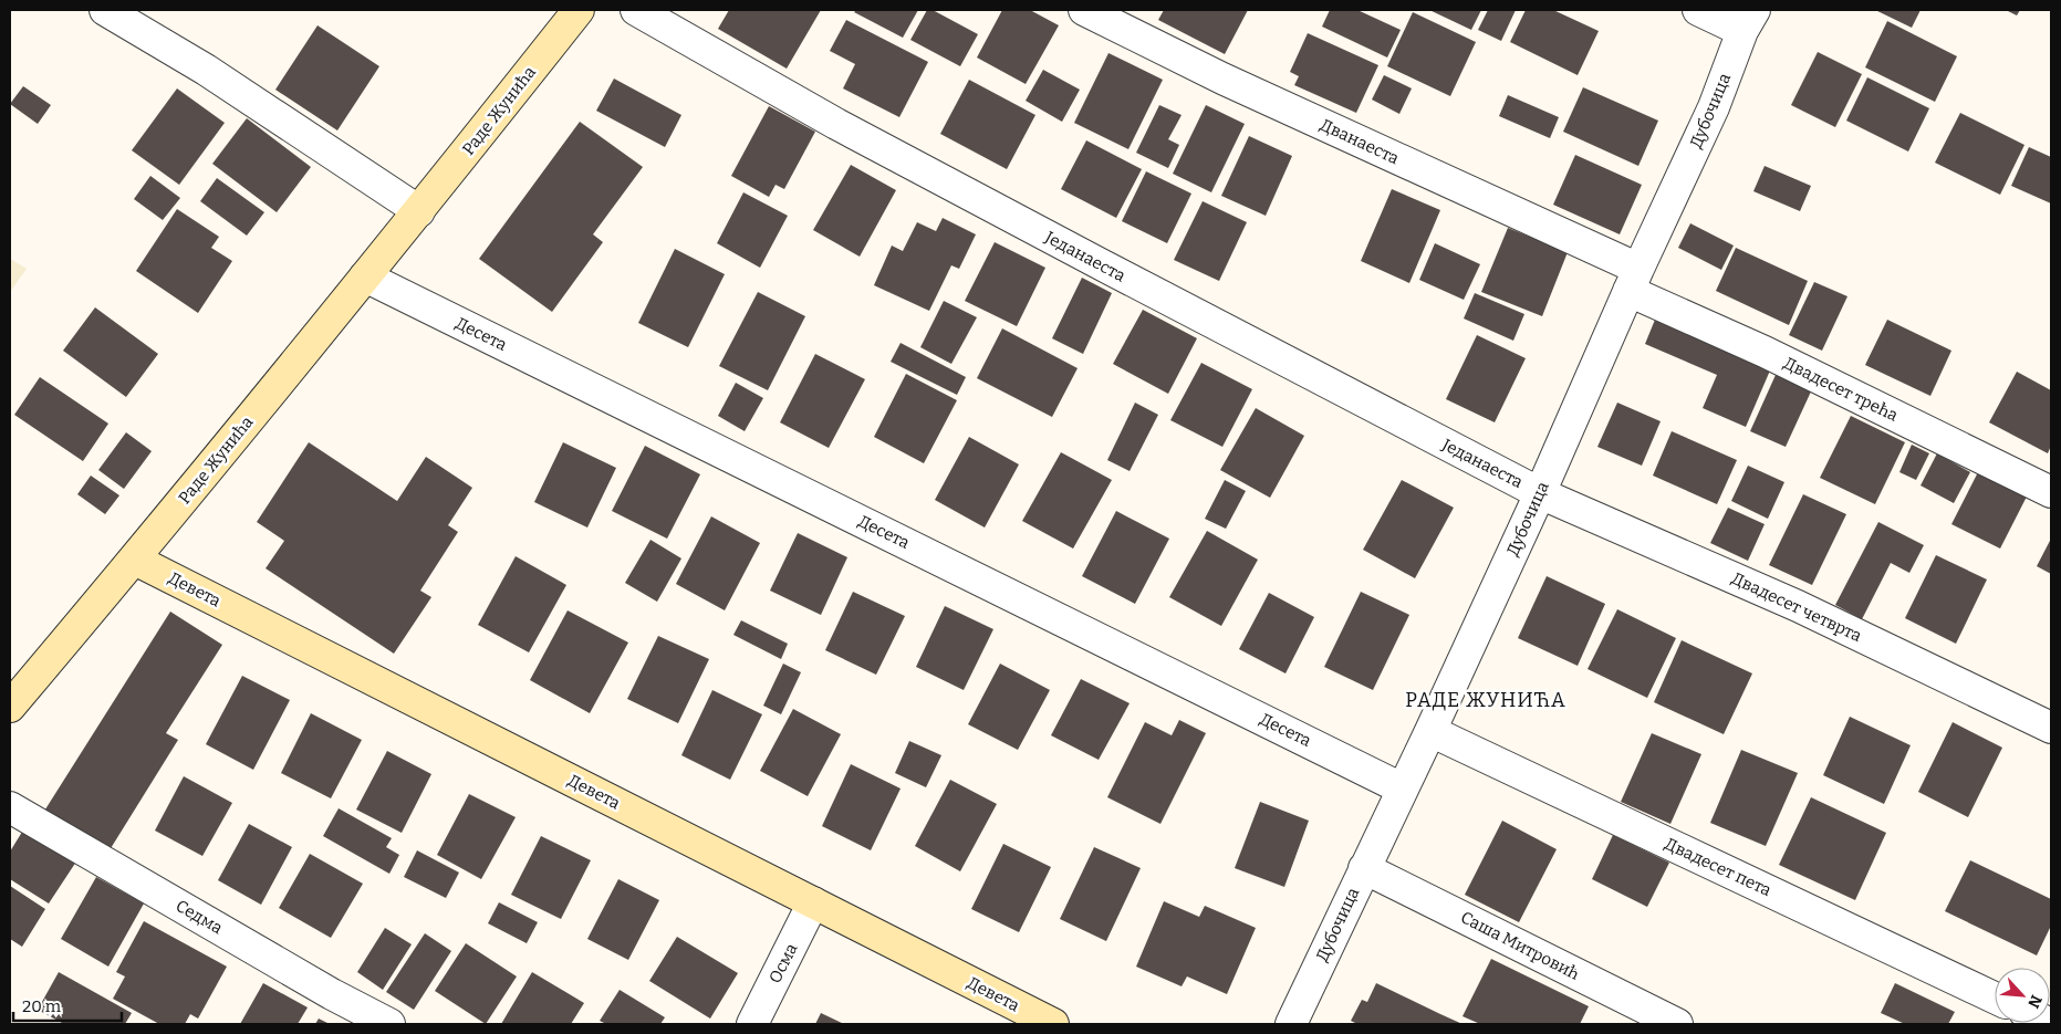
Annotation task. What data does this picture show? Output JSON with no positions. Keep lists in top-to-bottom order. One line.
{"streets":{"street":["Раде Жунића","Дубочица","Дванаеста","Једанаеста","Десета","Двадесет трећа","Девета","Двадесет четврта","Двадесет пета","Седма","Саша Митровић","Осма"]},"crossings":[["Раде Жунића","Десета"],["Раде Жунића","Девета"],["Дубочица","Дванаеста"],["Дубочица","Једанаеста"],["Дубочица","Десета"],["Дубочица","Двадесет трећа"],["Дубочица","Двадесет четврта"],["Дубочица","Двадесет пета"],["Дубочица","Саша Митровић"],["Дванаеста","Двадесет трећа"],["Једанаеста","Двадесет четврта"],["Девета","Осма"]],"districts":["РАДЕ ЖУНИЋА"],"scale_bar":"20 m","north":"bottom right"}
